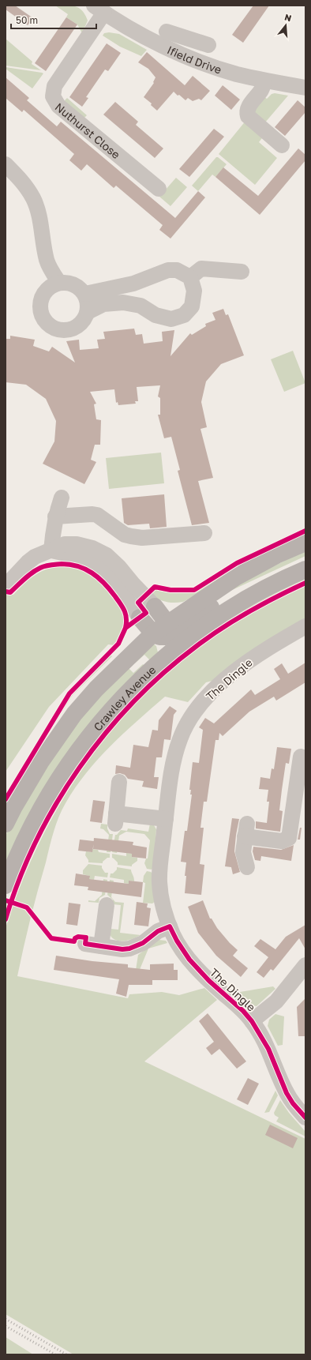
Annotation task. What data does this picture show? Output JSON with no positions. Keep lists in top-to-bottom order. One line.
{"streets":{"main road":["Crawley Avenue"],"street":["Ifield Drive","Nuthurst Close","The Dingle"]},"crossings":[["Ifield Drive","Nuthurst Close"]],"scale_bar":"50 m","north":"top"}
